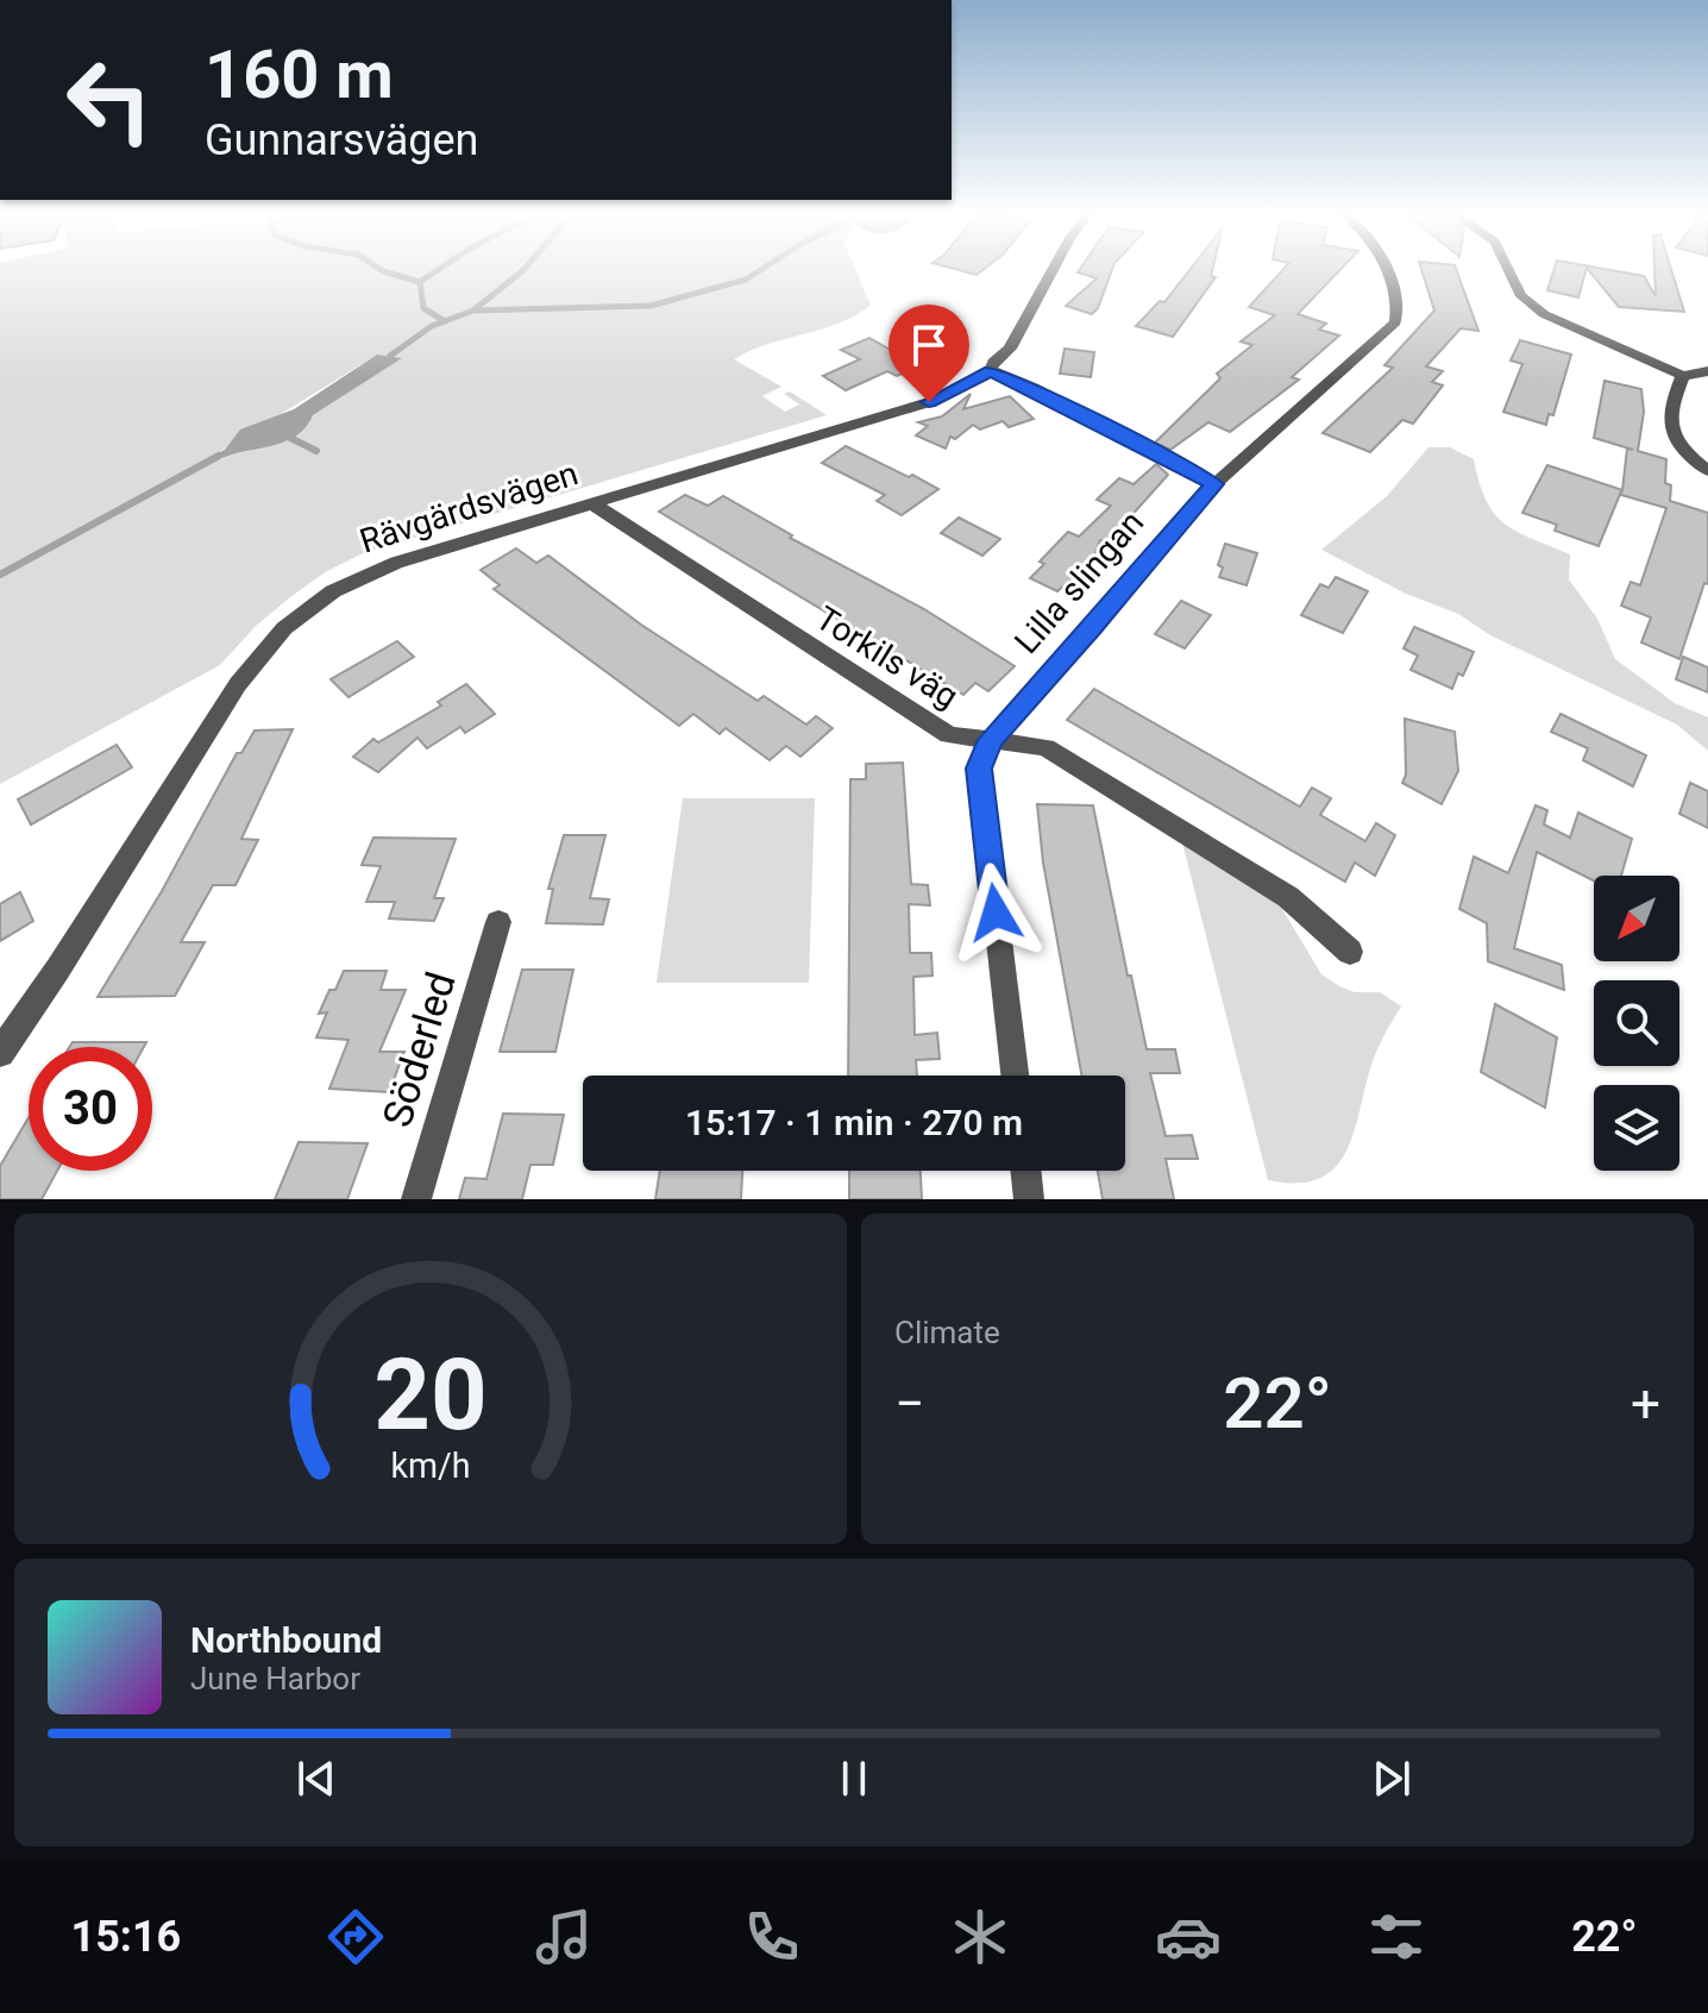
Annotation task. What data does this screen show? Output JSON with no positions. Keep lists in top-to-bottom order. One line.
{"streets":{"street":["Rävgärdsvägen","Lilla slingan","Torkils väg","Söderled"]},"crossings":[["Rävgärdsvägen","Torkils väg"],["Lilla slingan","Torkils väg"]],"north":"bottom left","page":{"turn":["160 m","Gunnarsvägen"],"limit":"30","trip":"15:17 · 1 min · 270 m","tile":"Climate","heat":["−","22°","+"],"song":["Northbound","June Harbor"],"tabs":["15:16","22°"],"gauge":["20","km/h"]}}
